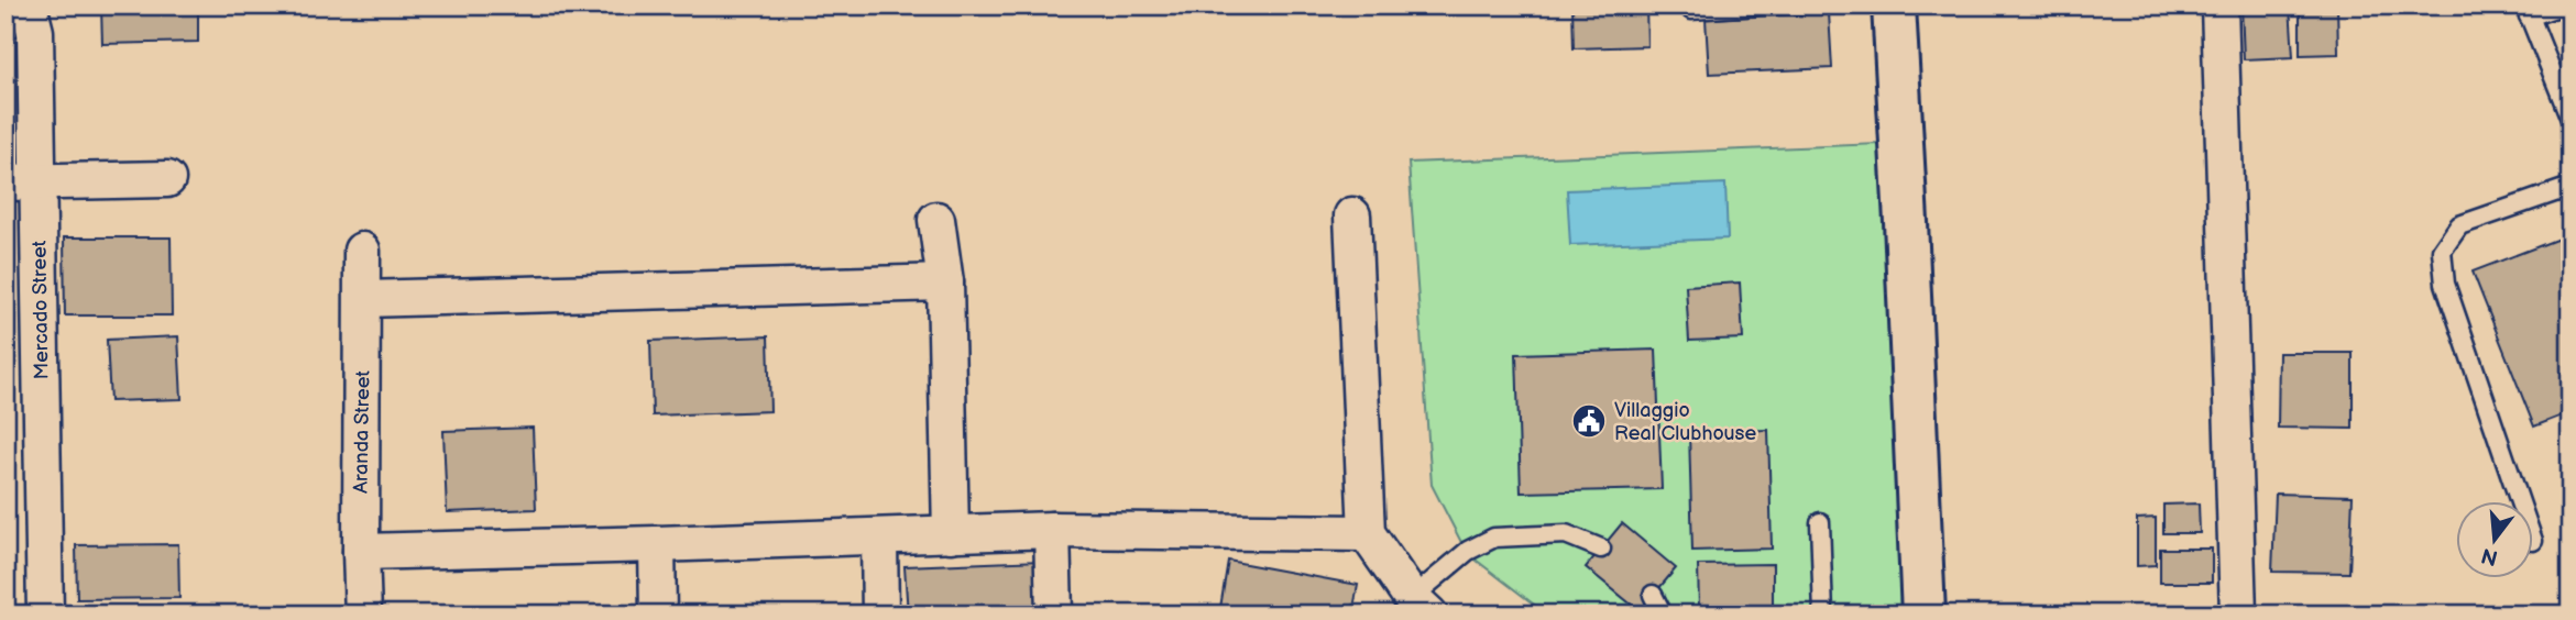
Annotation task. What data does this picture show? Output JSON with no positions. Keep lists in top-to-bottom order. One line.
{"streets":{"street":["Mercado Street","Aranda Street"]},"places":{"public building":["Villaggio Real Clubhouse"]},"north":"bottom"}
